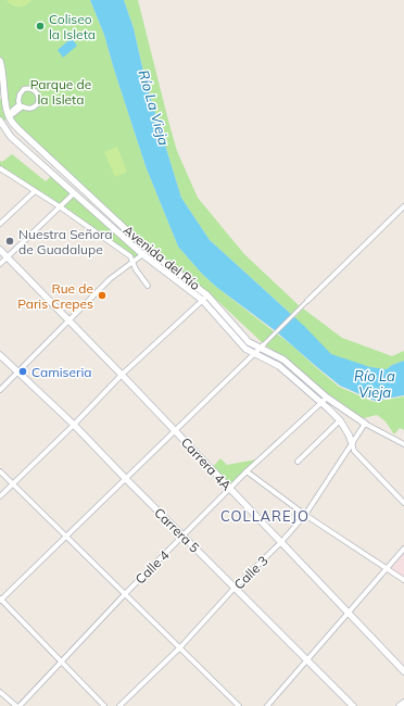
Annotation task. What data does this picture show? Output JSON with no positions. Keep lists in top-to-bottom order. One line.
{"streets":{"main road":["Avenida del Río","Carrera 4A","Carrera 5"],"street":["Calle 4","Calle 3"]},"crossings":[["Avenida del Río","Calle 4"],["Avenida del Río","Calle 3"],["Carrera 4A","Calle 4"],["Carrera 4A","Calle 3"],["Carrera 5","Calle 4"],["Carrera 5","Calle 3"]],"districts":["COLLAREJO"],"water":["Río La Vieja"],"parks":["Parque de la Isleta"],"places":["Coliseo la Isleta","Nuestra Señora de Guadalupe","Rue de Paris Crepes","Camiseria"]}
